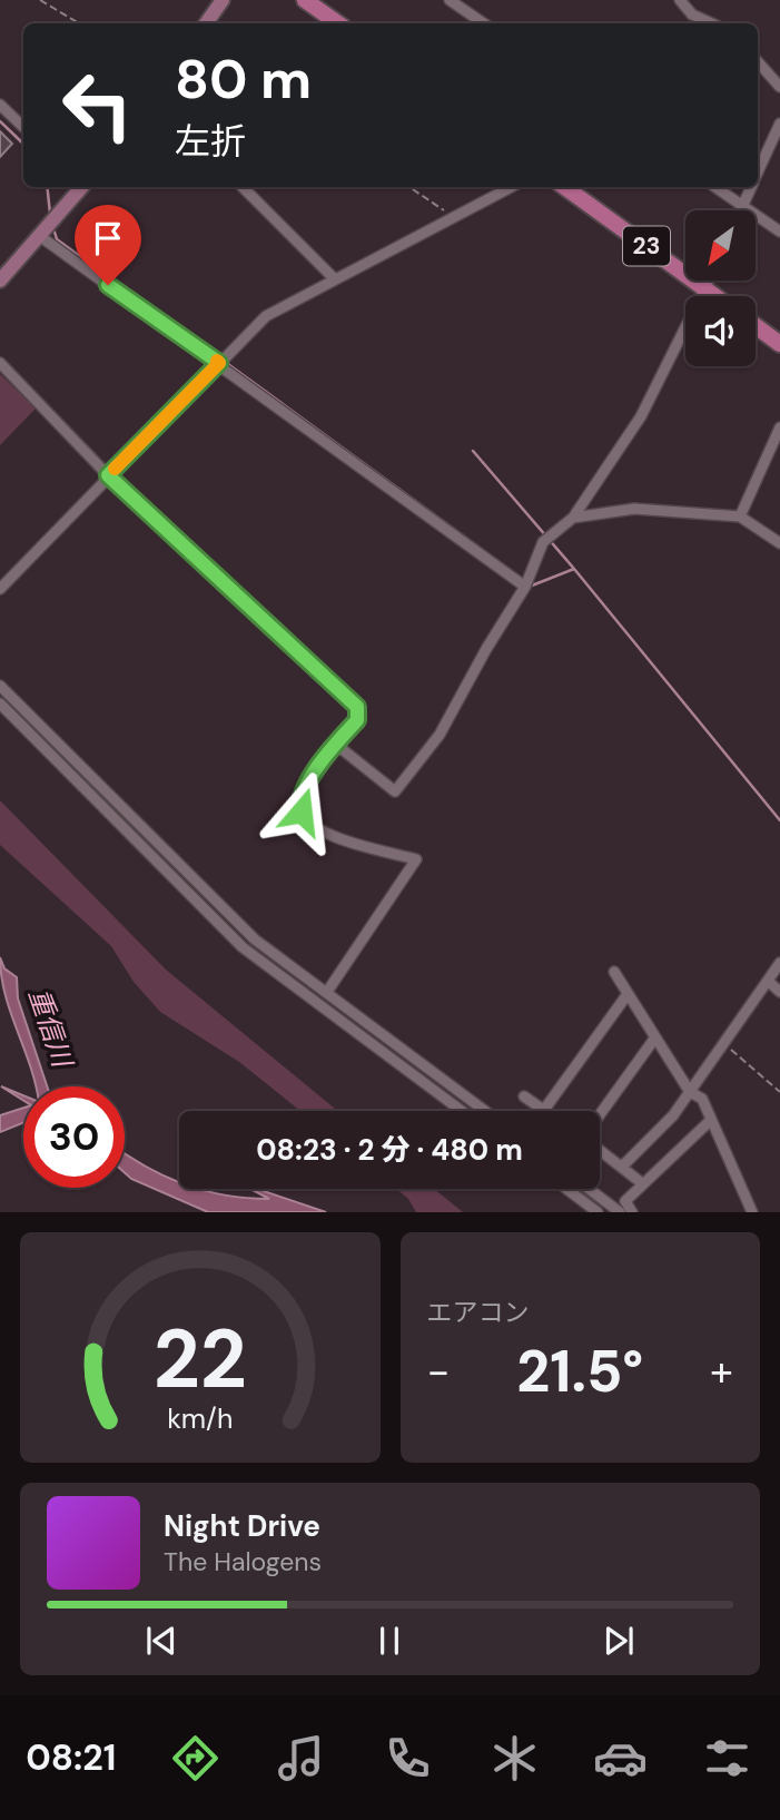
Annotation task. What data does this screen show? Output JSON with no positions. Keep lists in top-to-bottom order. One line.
{"streets":{"main road":["23"]},"water":["重信川"],"north":"bottom left","page":{"turn":["80 m","左折"],"limit":"30","trip":"08:23 · 2 分 · 480 m","tile":"エアコン","heat":["−","21.5°","+"],"song":["Night Drive","The Halogens"],"tabs":"08:21","gauge":["22","km/h"]}}
